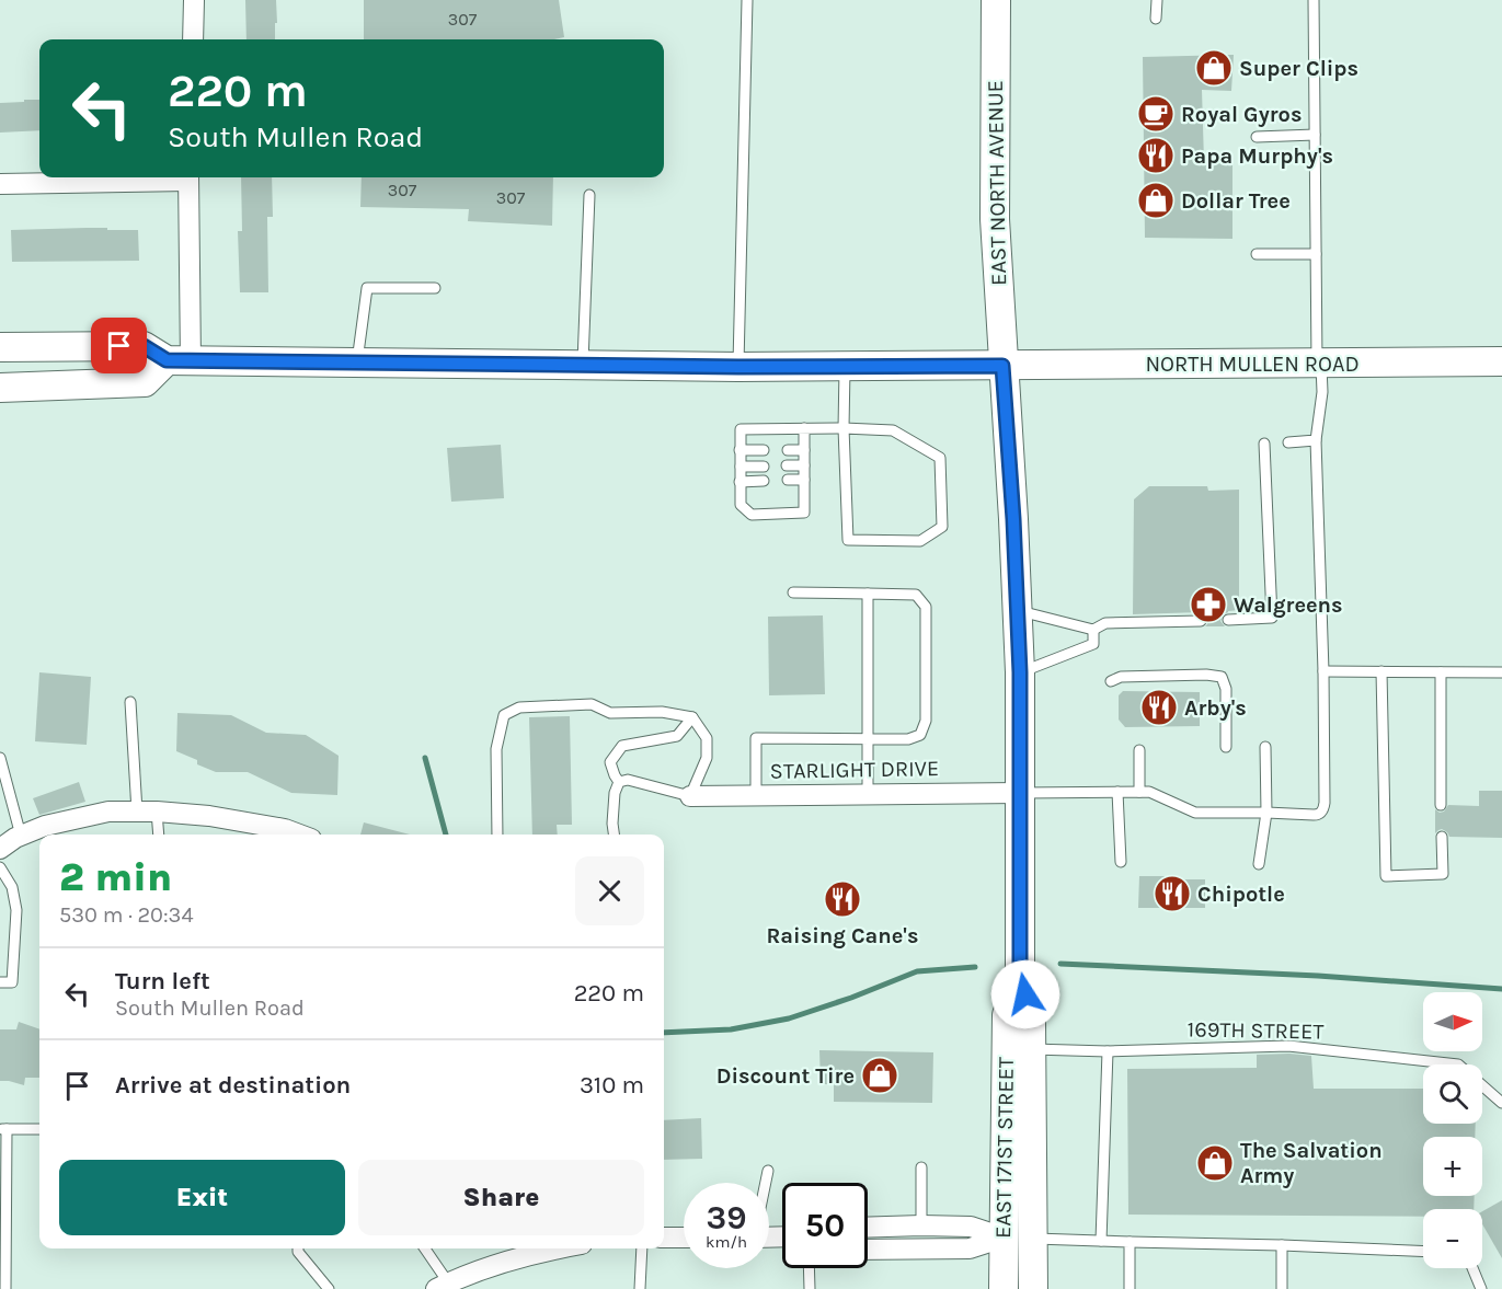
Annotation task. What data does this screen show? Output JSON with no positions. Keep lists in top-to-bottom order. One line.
{"streets":{"street":["EAST NORTH AVENUE","NORTH MULLEN ROAD","STARLIGHT DRIVE","EAST 171ST STREET"],"lane":["169TH STREET"]},"crossings":[["EAST NORTH AVENUE","NORTH MULLEN ROAD"],["EAST NORTH AVENUE","EAST 171ST STREET"],["NORTH MULLEN ROAD","EAST 171ST STREET"],["STARLIGHT DRIVE","EAST 171ST STREET"],["169TH STREET","EAST 171ST STREET"]],"places":{"shop":["Super Clips","Dollar Tree","Discount Tire","The Salvation Army"],"cafe":["Royal Gyros"],"restaurant":["Papa Murphy's","Arby's","Chipotle","Raising Cane's"],"pharmacy":["Walgreens"]},"house_numbers":["307","307","307"],"north":"right","page":{"turn":["220 m","South Mullen Road"],"heading":["2 min","530 m · 20:34"],"list":[{"name":"Turn left","note":"South Mullen Road","value":"220 m"},{"name":"Arrive at destination","value":"310 m"}],"map_buttons":["+","−"],"buttons":["Exit","Share"],"speed":"39 km/h","limit":"50"}}
